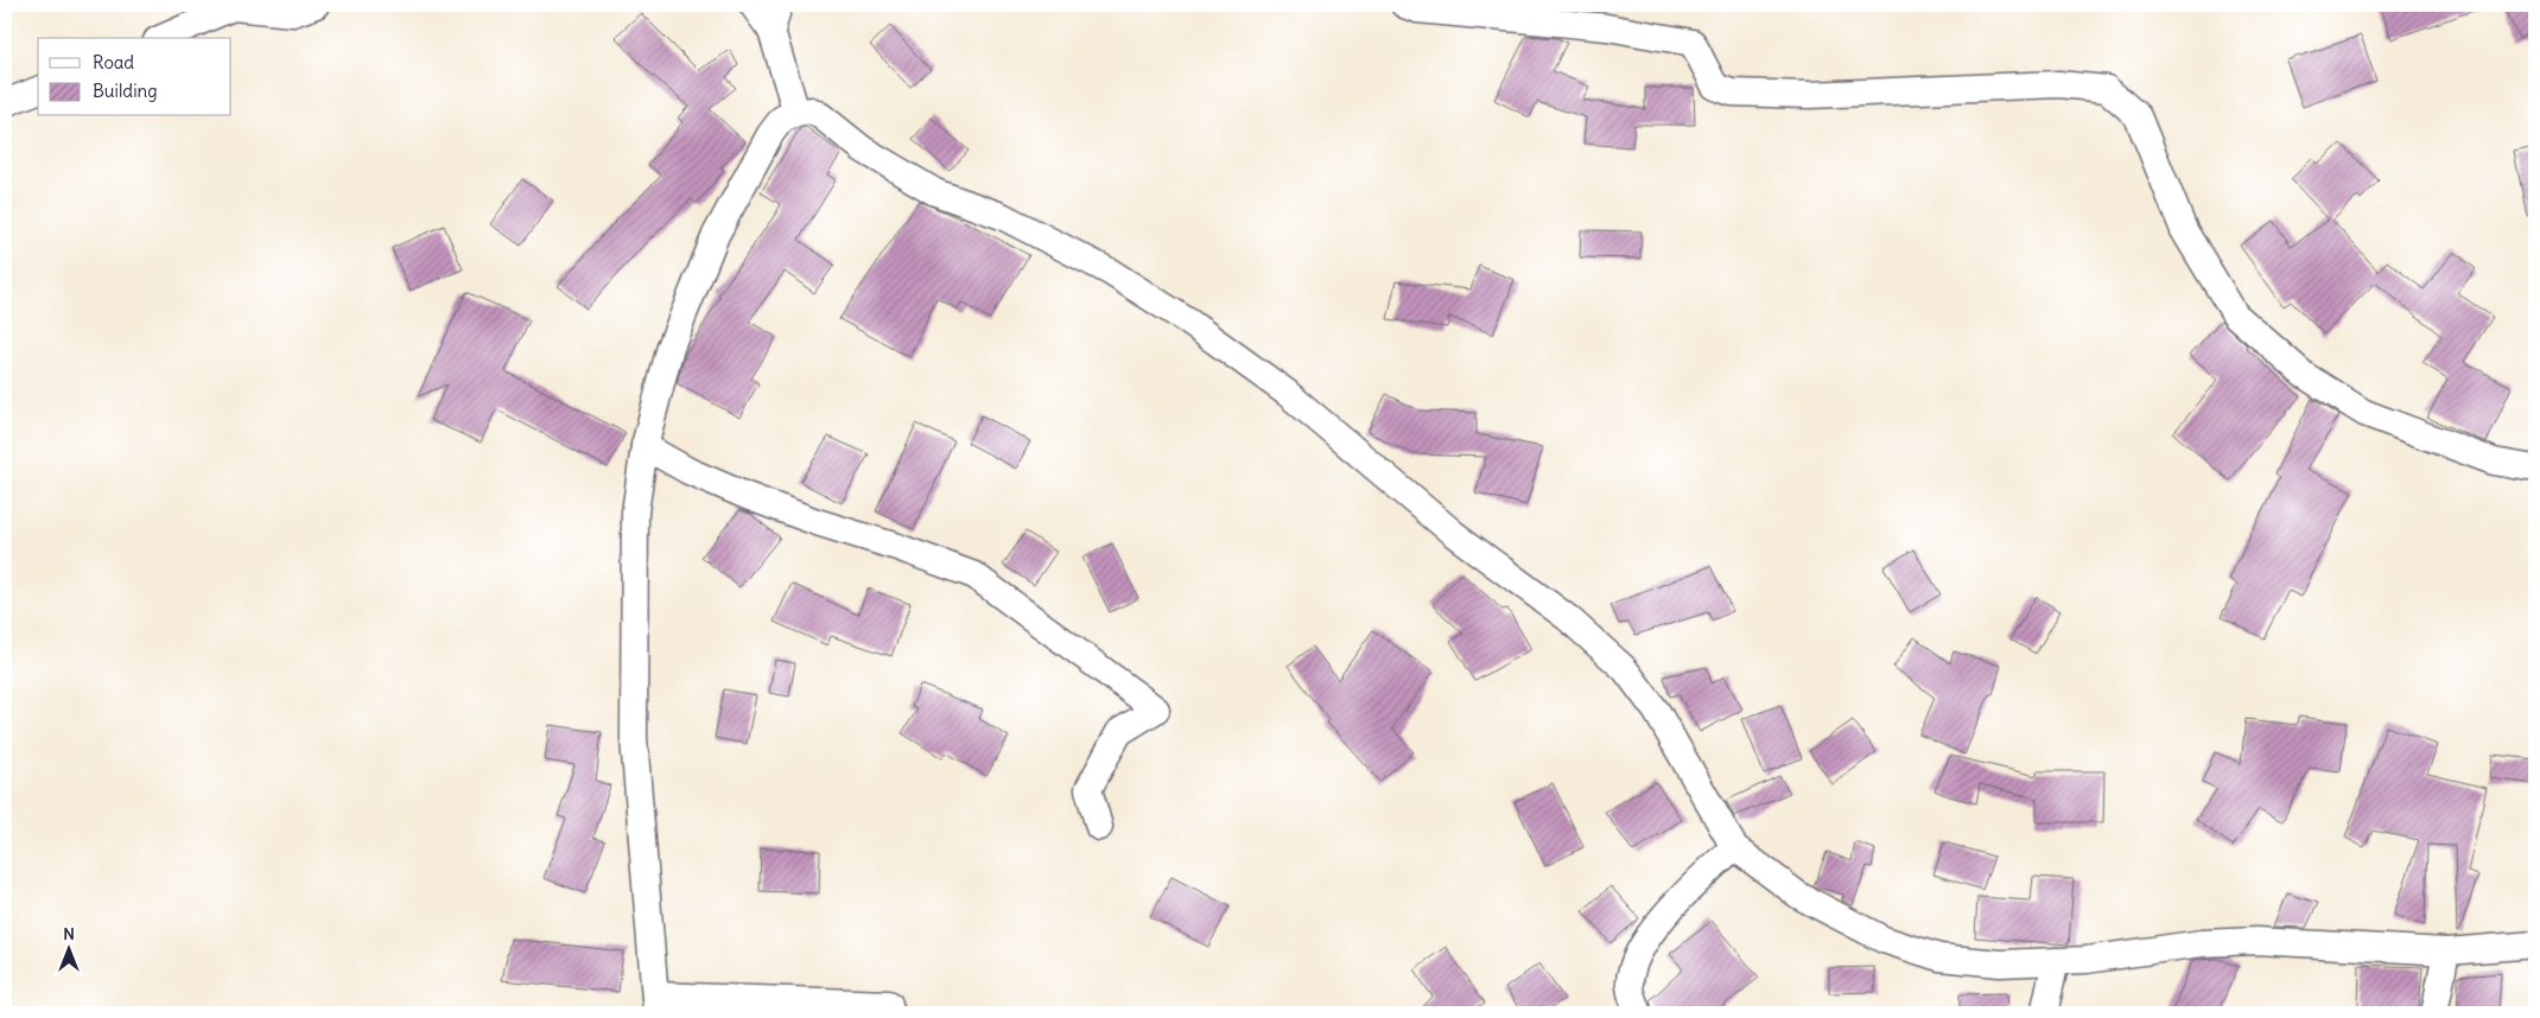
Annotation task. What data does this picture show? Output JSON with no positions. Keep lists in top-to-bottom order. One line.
{"legend":["Road","Building"],"north":"top"}
